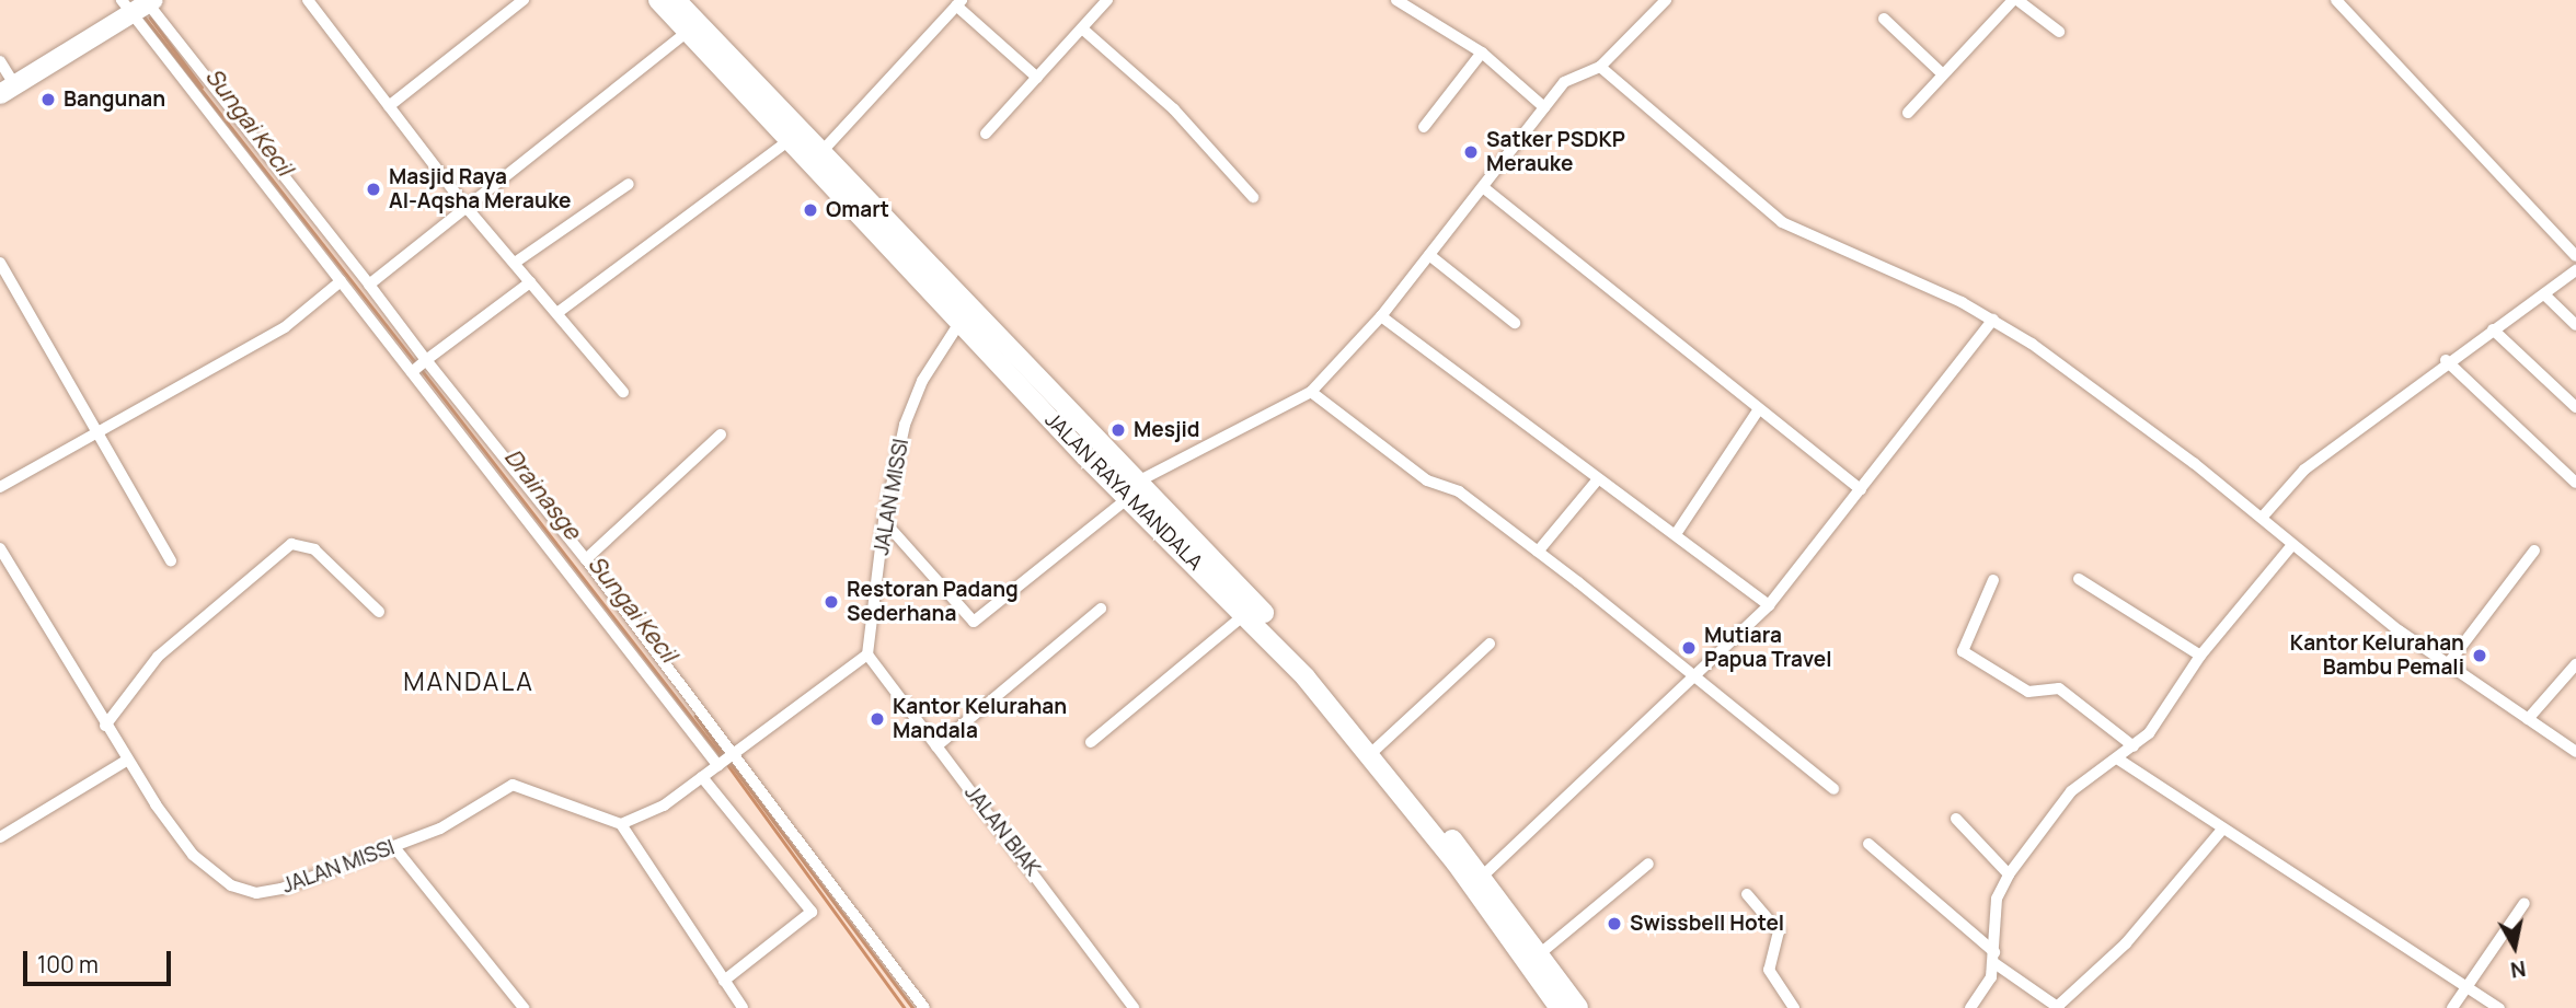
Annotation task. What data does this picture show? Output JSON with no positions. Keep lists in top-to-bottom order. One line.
{"streets":{"highway":["JALAN RAYA MANDALA"],"street":["JALAN MISSI","JALAN BIAK"]},"crossings":[["JALAN RAYA MANDALA","JALAN MISSI"],["JALAN MISSI","JALAN BIAK"]],"districts":["MANDALA"],"water":["Sungai Kecil","Drainasge"],"places":["Bangunan","Satker PSDKP Merauke","Masjid Raya Al-Aqsha Merauke","Omart","Mesjid","Restoran Padang Sederhana","Mutiara Papua Travel","Kantor Kelurahan Bambu Pemali","Kantor Kelurahan Mandala","Swissbell Hotel"],"scale_bar":"100 m","north":"bottom"}
